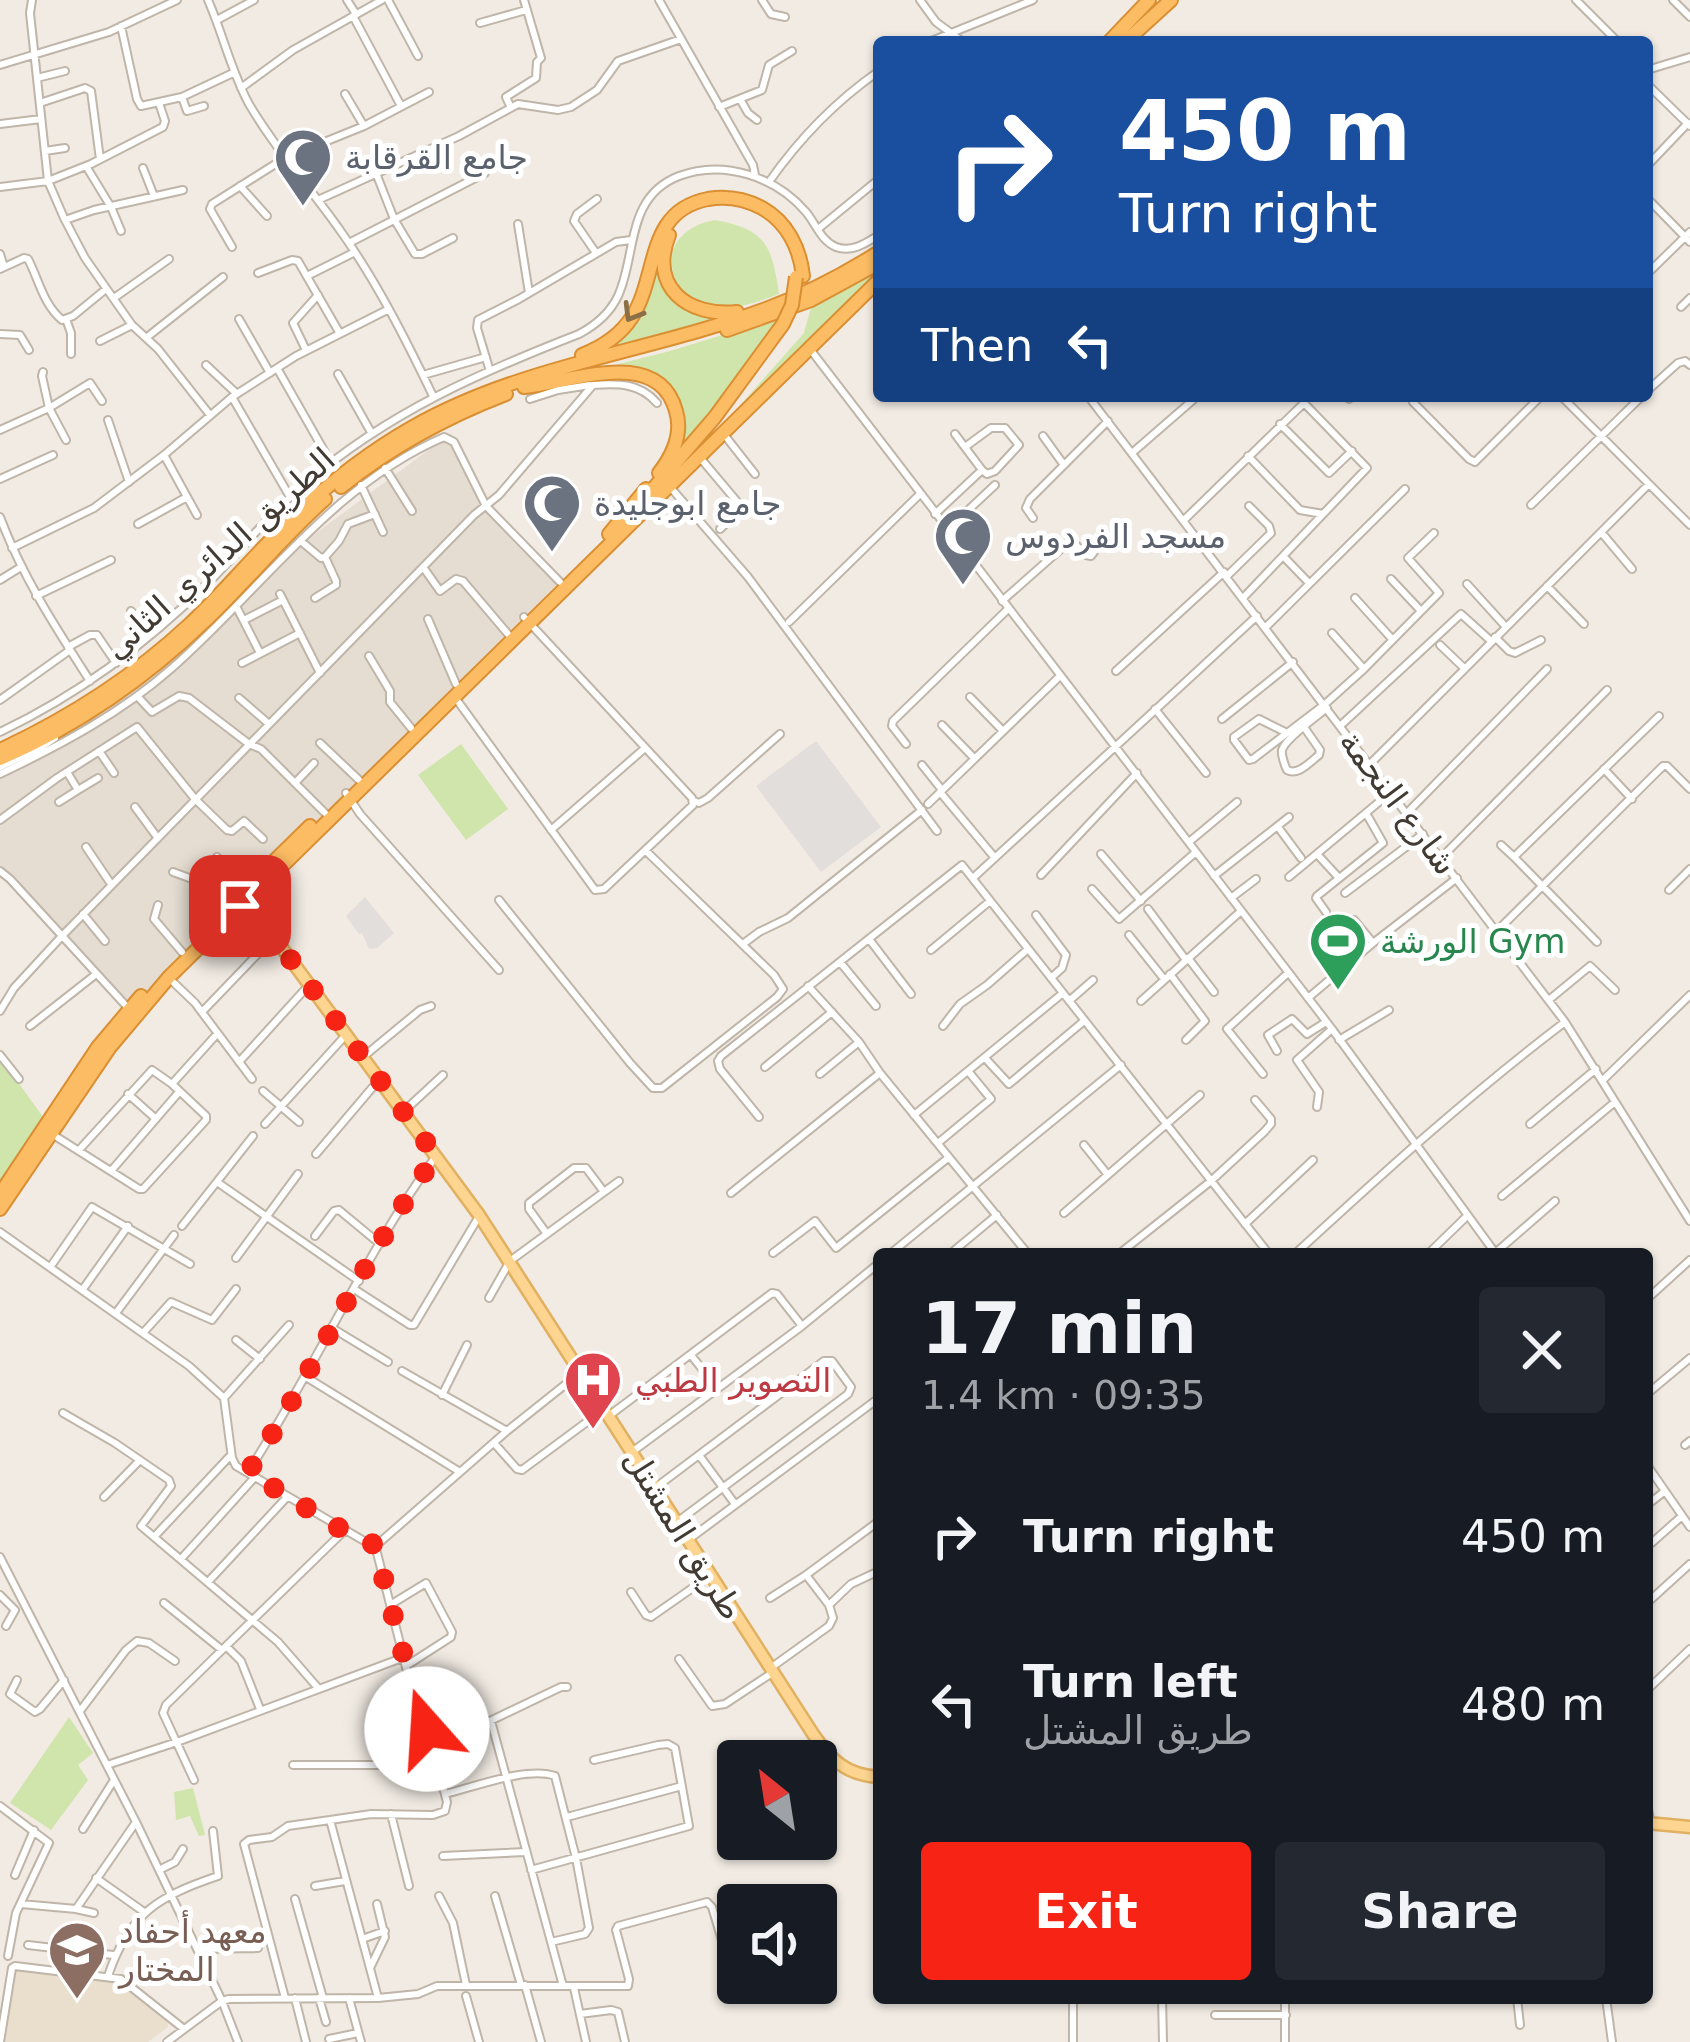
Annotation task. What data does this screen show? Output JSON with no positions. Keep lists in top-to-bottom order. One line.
{"streets":{"highway":["الطريق الدائري الثاني"],"main road":["طريق المشتل"],"street":["شارع النجمة"]},"places":{"mosque":["جامع القرقابة","جامع ابوجليدة","مسجد الفردوس"],"sports":["الورشة Gym"],"hospital":["التصوير الطبي"],"school or university":["معهد أحفاد المختار"]},"north":"top left","page":{"turn":["450 m","Turn right"],"then":"Then","heading":["17 min","1.4 km · 09:35"],"list":[{"name":"Turn right","value":"450 m"},{"name":"Turn left","note":"طريق المشتل","value":"480 m"}],"buttons":["Exit","Share"]}}
